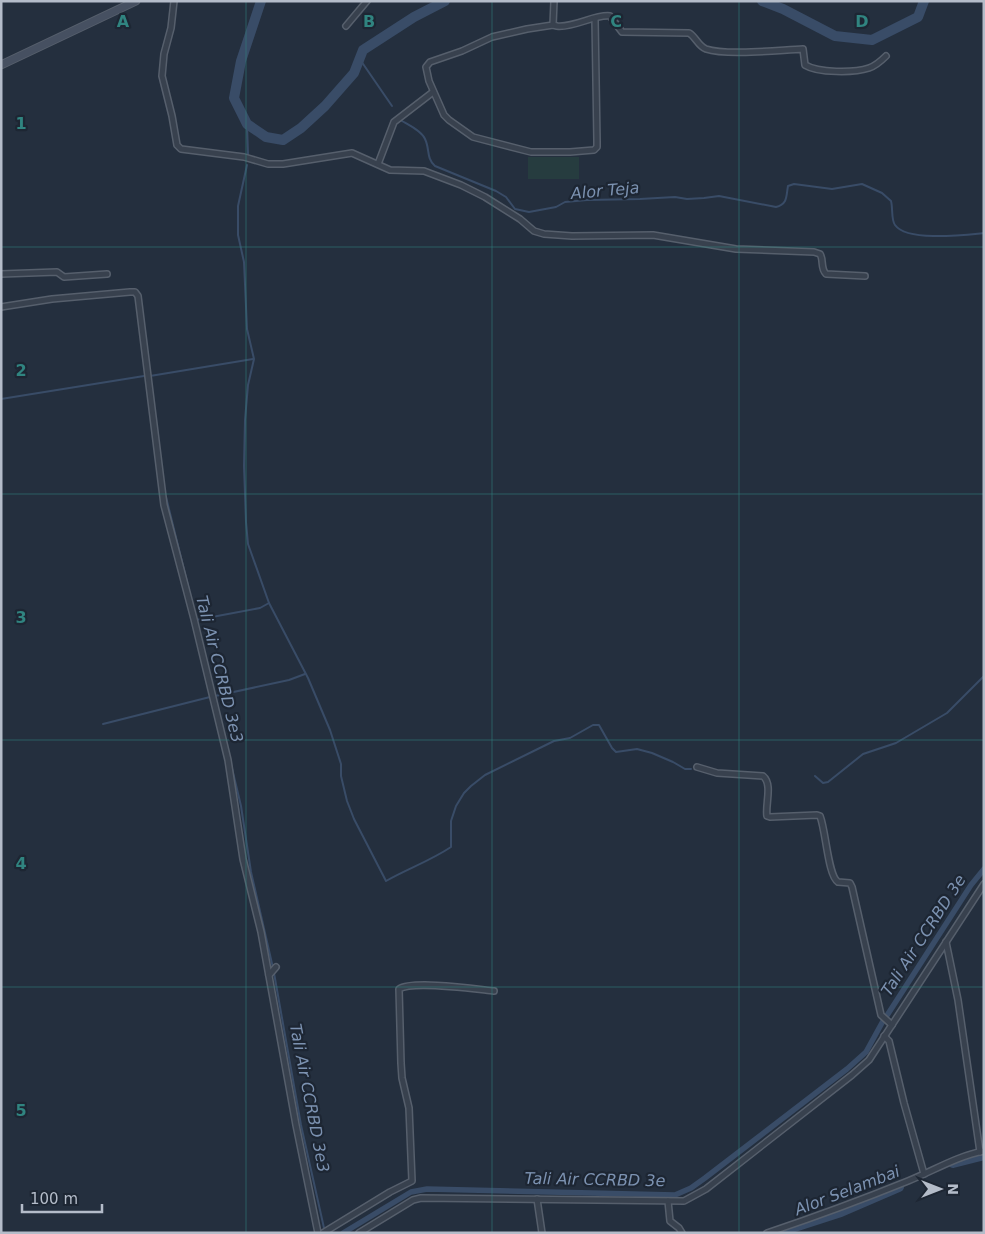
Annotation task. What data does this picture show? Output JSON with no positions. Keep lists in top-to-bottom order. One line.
{"water":["Alor Teja","Tali Air CCRBD 3e3","Tali Air CCRBD 3e","Alor Selambai"],"scale_bar":"100 m","north":"right","grid":{"columns":["A","B","C","D"],"rows":["1","2","3","4","5"]}}
